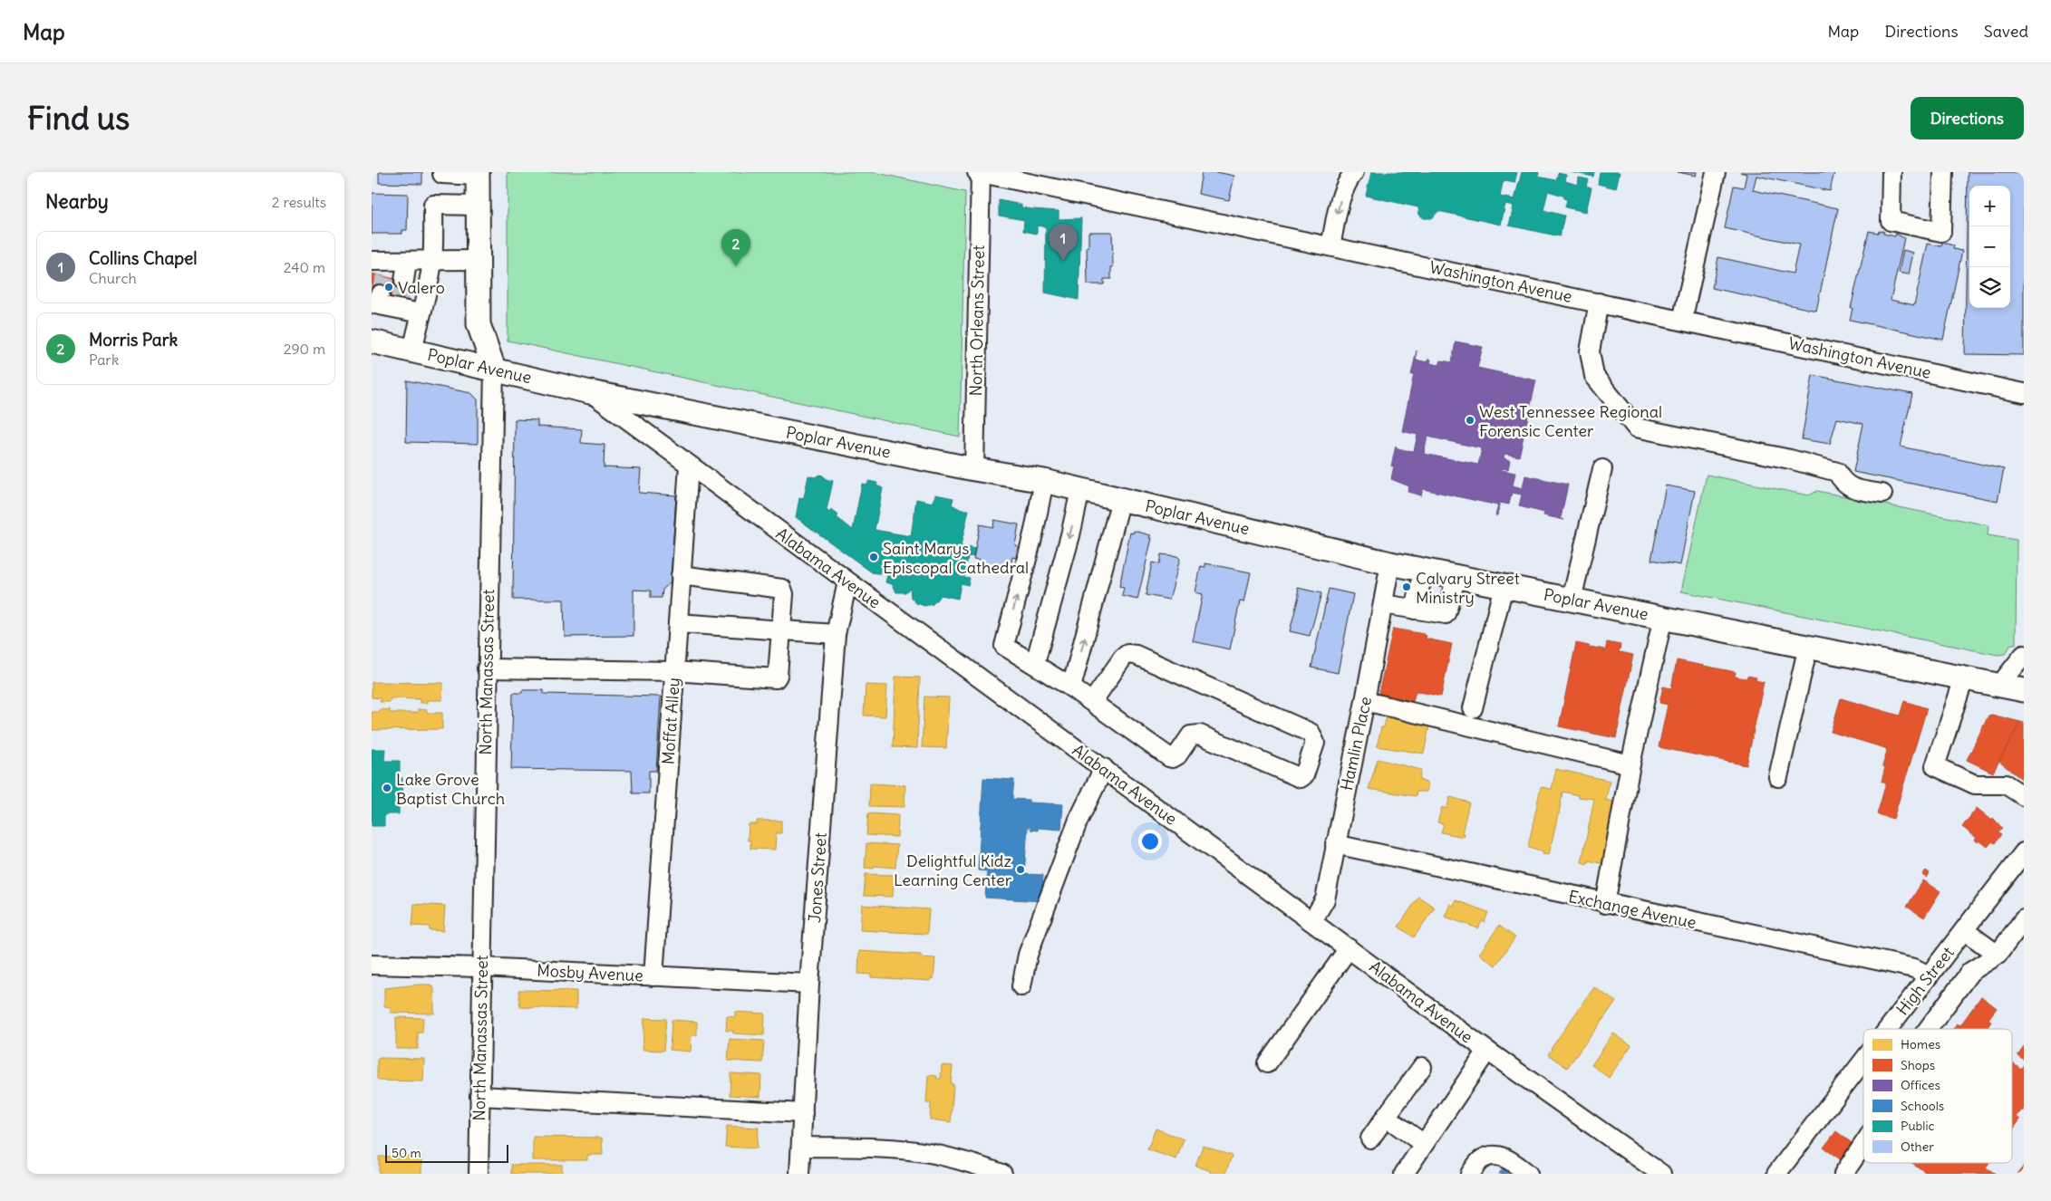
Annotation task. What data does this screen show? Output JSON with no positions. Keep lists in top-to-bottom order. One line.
{"streets":{"main road":["Poplar Avenue","North Manassas Street"],"street":["Washington Avenue","North Orleans Street","Alabama Avenue","Moffat Alley","Hamlin Place","Jones Street","Exchange Avenue","Mosby Avenue","High Street"]},"crossings":[["Washington Avenue","North Orleans Street"],["North Orleans Street","Poplar Avenue"],["Poplar Avenue","Alabama Avenue"],["Poplar Avenue","North Manassas Street"],["Poplar Avenue","Hamlin Place"],["Alabama Avenue","Moffat Alley"],["Alabama Avenue","Hamlin Place"],["Alabama Avenue","Jones Street"],["North Manassas Street","Mosby Avenue"],["Moffat Alley","Mosby Avenue"],["Hamlin Place","Exchange Avenue"],["Jones Street","Mosby Avenue"],["Exchange Avenue","High Street"]],"places":["Valero","West Tennessee Regional Forensic Center","Saint Marys Episcopal Cathedral","Calvary Street Ministry","Lake Grove Baptist Church","Delightful Kidz Learning Center"],"legend":["Homes","Shops","Offices","Schools","Public","Other"],"scale_bar":"50 m","page":{"header":"Map","nav":["Map","Directions","Saved"],"buttons":"Directions","title":"Find us","heading":["Nearby","2 results"],"map_buttons":["+","−"],"pins":["1","2"],"list":[{"mark":"1","name":"Collins Chapel","note":"Church","value":"240 m"},{"mark":"2","name":"Morris Park","note":"Park","value":"290 m"}],"scale":"50 m"}}
